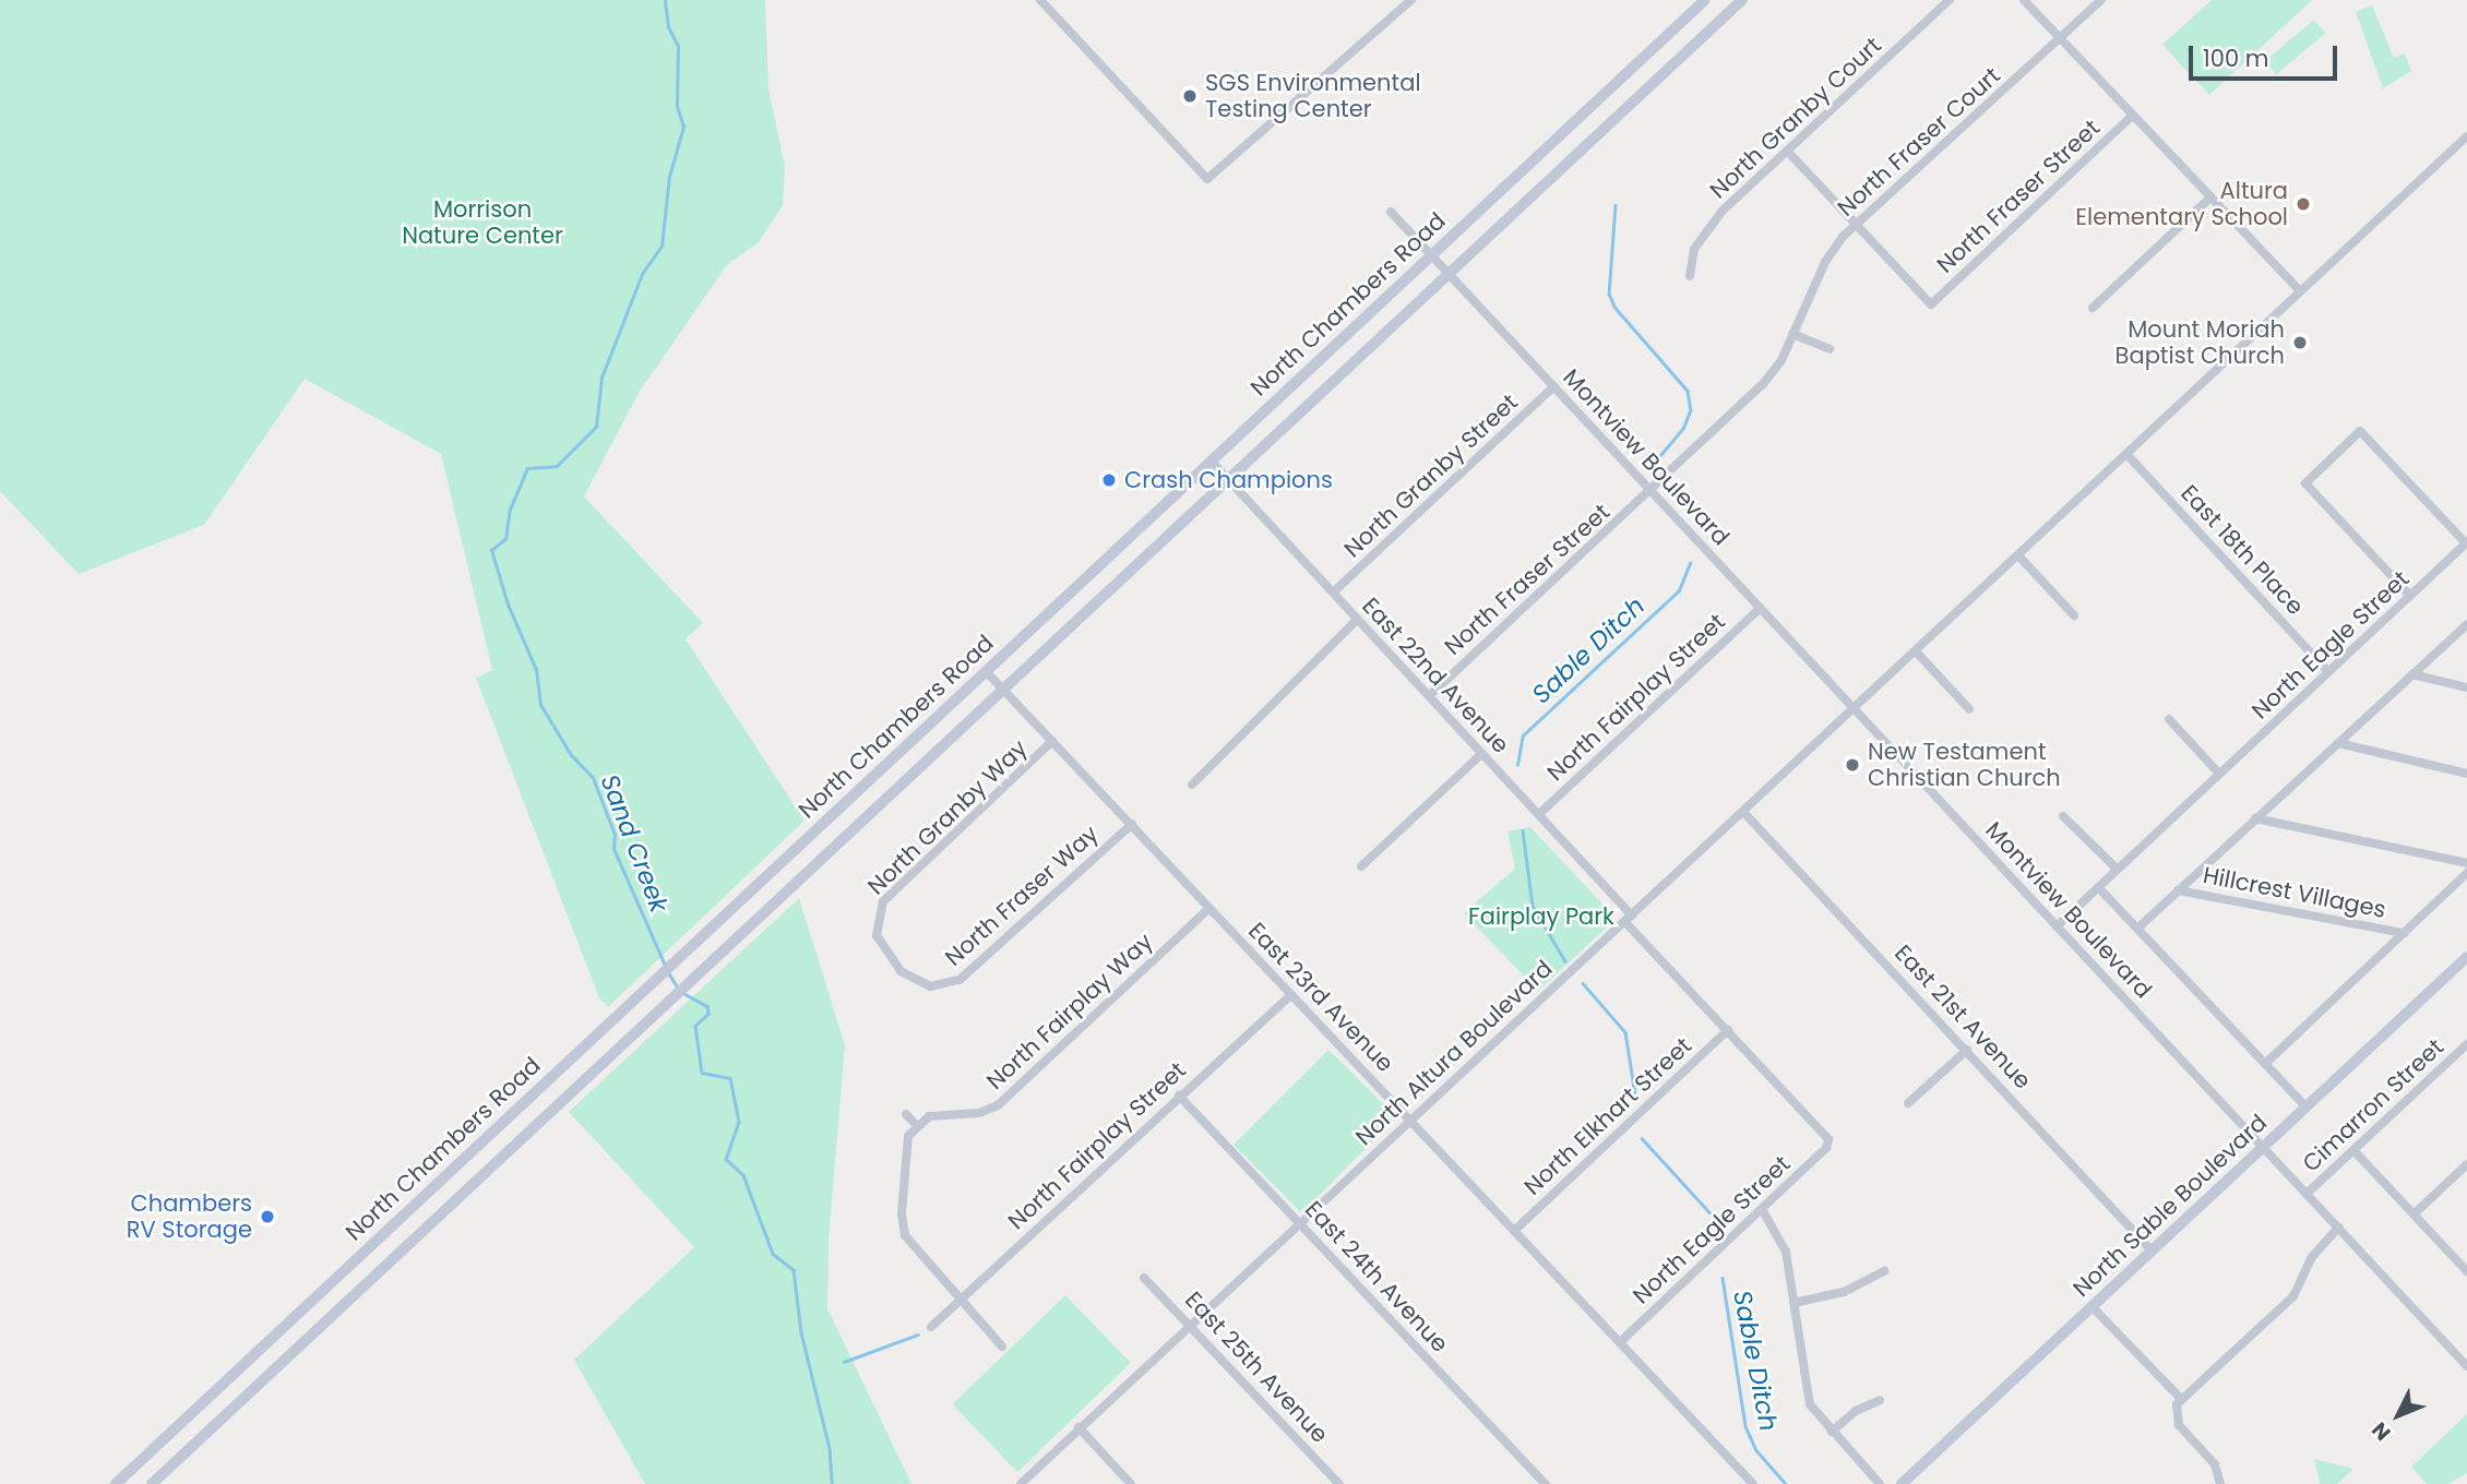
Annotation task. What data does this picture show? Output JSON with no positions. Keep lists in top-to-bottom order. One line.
{"streets":{"main road":["North Chambers Road","North Sable Boulevard"],"street":["North Granby Court","North Fraser Court","North Fraser Street","Montview Boulevard","North Granby Street","East 18th Place","North Eagle Street","East 22nd Avenue","North Fairplay Street","North Granby Way","Hillcrest Villages","North Fraser Way","East 23rd Avenue","North Fairplay Way","East 21st Avenue","North Altura Boulevard","Cimarron Street","North Elkhart Street","East 24th Avenue","East 25th Avenue"]},"crossings":[["North Fraser Court","North Fraser Street"],["North Fraser Court","Montview Boulevard"],["North Fraser Street","Montview Boulevard"],["North Fraser Street","East 22nd Avenue"],["North Chambers Road","Montview Boulevard"],["North Chambers Road","East 22nd Avenue"],["North Chambers Road","East 23rd Avenue"],["Montview Boulevard","North Granby Street"],["Montview Boulevard","North Eagle Street"],["Montview Boulevard","North Fairplay Street"],["Montview Boulevard","North Altura Boulevard"],["Montview Boulevard","Cimarron Street"],["Montview Boulevard","North Sable Boulevard"],["North Granby Street","East 22nd Avenue"],["East 18th Place","North Eagle Street"],["East 18th Place","North Altura Boulevard"],["North Eagle Street","East 22nd Avenue"],["North Eagle Street","East 23rd Avenue"],["East 22nd Avenue","North Fairplay Street"],["East 22nd Avenue","North Altura Boulevard"],["East 22nd Avenue","North Elkhart Street"],["North Fairplay Street","East 23rd Avenue"],["North Fairplay Street","East 24th Avenue"],["North Granby Way","North Fraser Way"],["North Granby Way","East 23rd Avenue"],["North Fraser Way","East 23rd Avenue"],["East 23rd Avenue","North Fairplay Way"],["East 23rd Avenue","North Altura Boulevard"],["East 23rd Avenue","North Elkhart Street"],["East 21st Avenue","North Altura Boulevard"],["East 21st Avenue","North Sable Boulevard"],["North Altura Boulevard","East 24th Avenue"],["North Altura Boulevard","East 25th Avenue"]],"water":["Sable Ditch","Sand Creek"],"parks":["Morrison Nature Center","Fairplay Park"],"places":["SGS Environmental Testing Center","Altura Elementary School","Mount Moriah Baptist Church","Crash Champions","New Testament Christian Church","Chambers RV Storage"],"scale_bar":"100 m","north":"bottom left"}
